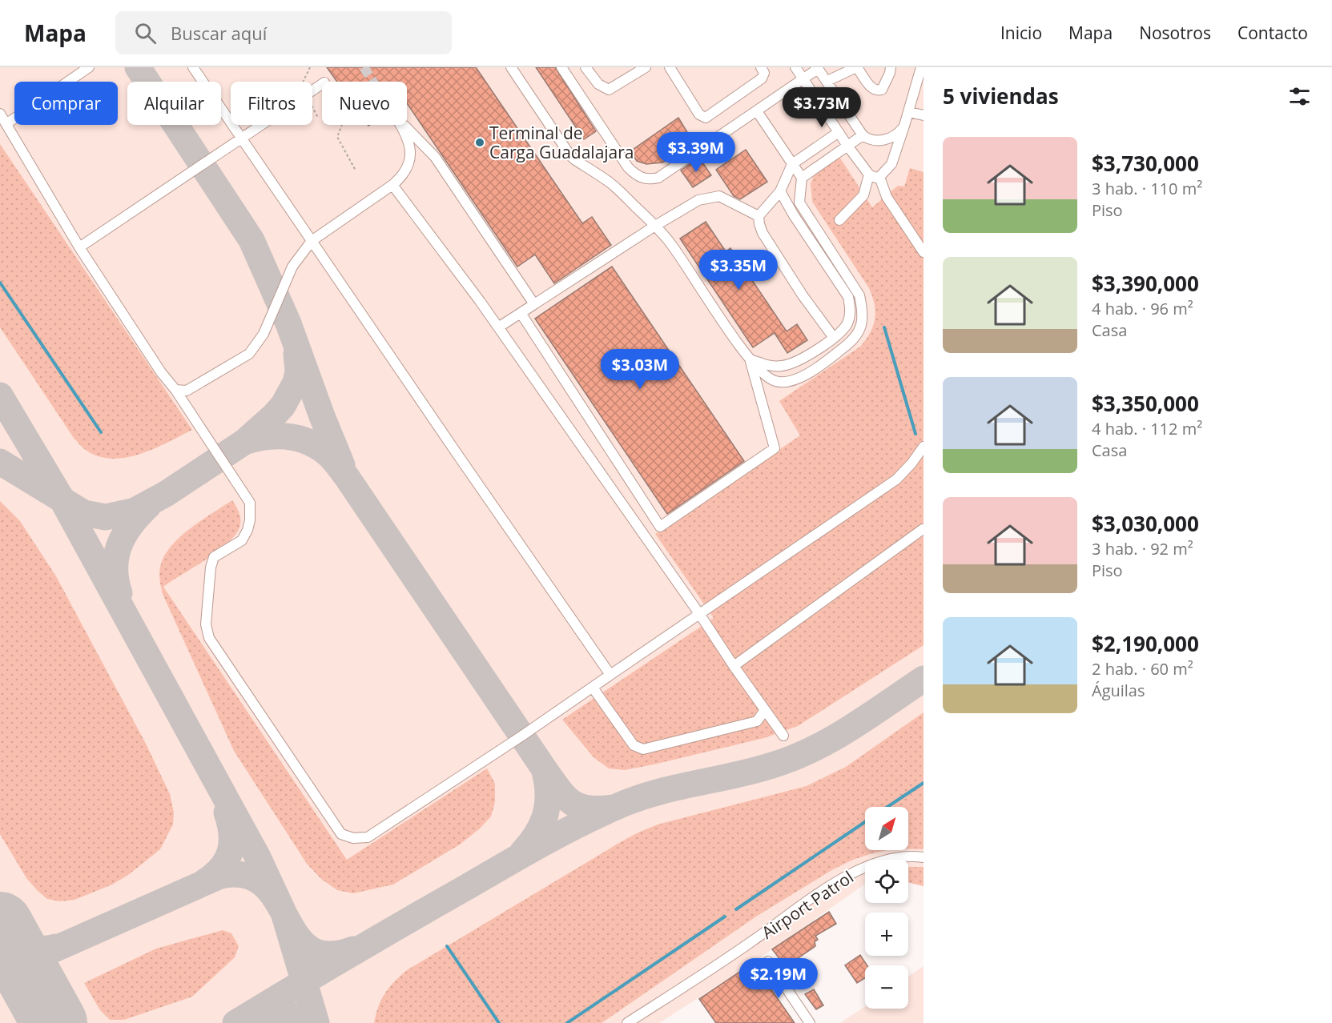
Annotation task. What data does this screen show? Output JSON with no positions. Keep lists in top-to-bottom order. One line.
{"streets":{"street":["Airport Patrol"]},"places":["Terminal de Carga Guadalajara"],"north":"top right","page":{"header":"Mapa","search":"Buscar aquí","nav":["Inicio","Mapa","Nosotros","Contacto"],"heading":"5 viviendas","chip":["Comprar","Alquilar","Filtros","Nuevo"],"price":["$3.73M","$3.39M","$3.35M","$3.03M","$2.19M"],"list":[{"name":"$3,730,000","note":"3 hab. · 110 m² · Piso"},{"name":"$3,390,000","note":"4 hab. · 96 m² · Casa"},{"name":"$3,350,000","note":"4 hab. · 112 m² · Casa"},{"name":"$3,030,000","note":"3 hab. · 92 m² · Piso"},{"name":"$2,190,000","note":"2 hab. · 60 m² · Águilas"}],"map_buttons":["+","−"]}}
